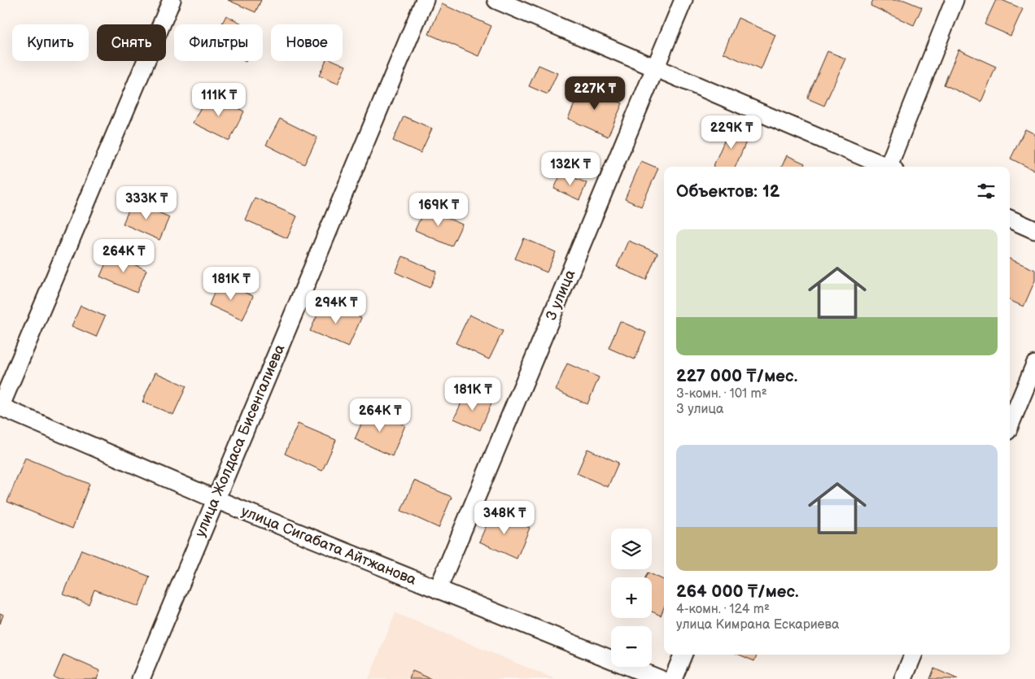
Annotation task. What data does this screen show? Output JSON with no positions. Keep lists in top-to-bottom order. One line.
{"streets":{"street":["3 улица","улица Жолдаса Бисенгалиева","улица Сигабата Айтжанова"]},"crossings":[["3 улица","улица Сигабата Айтжанова"],["улица Жолдаса Бисенгалиева","улица Сигабата Айтжанова"]],"page":{"chip":["Купить","Снять","Фильтры","Новое"],"price":["227K ₸","111K ₸","229K ₸","132K ₸","333K ₸","169K ₸","264K ₸","181K ₸","294K ₸","181K ₸","264K ₸","348K ₸"],"heading":"Объектов: 12","list":[{"name":"227 000 ₸/мес.","note":"3-комн. · 101 m² · 3 улица"},{"name":"264 000 ₸/мес.","note":"4-комн. · 124 m² · улица Кимрана Ескариева"}],"map_buttons":["+","−"]}}
